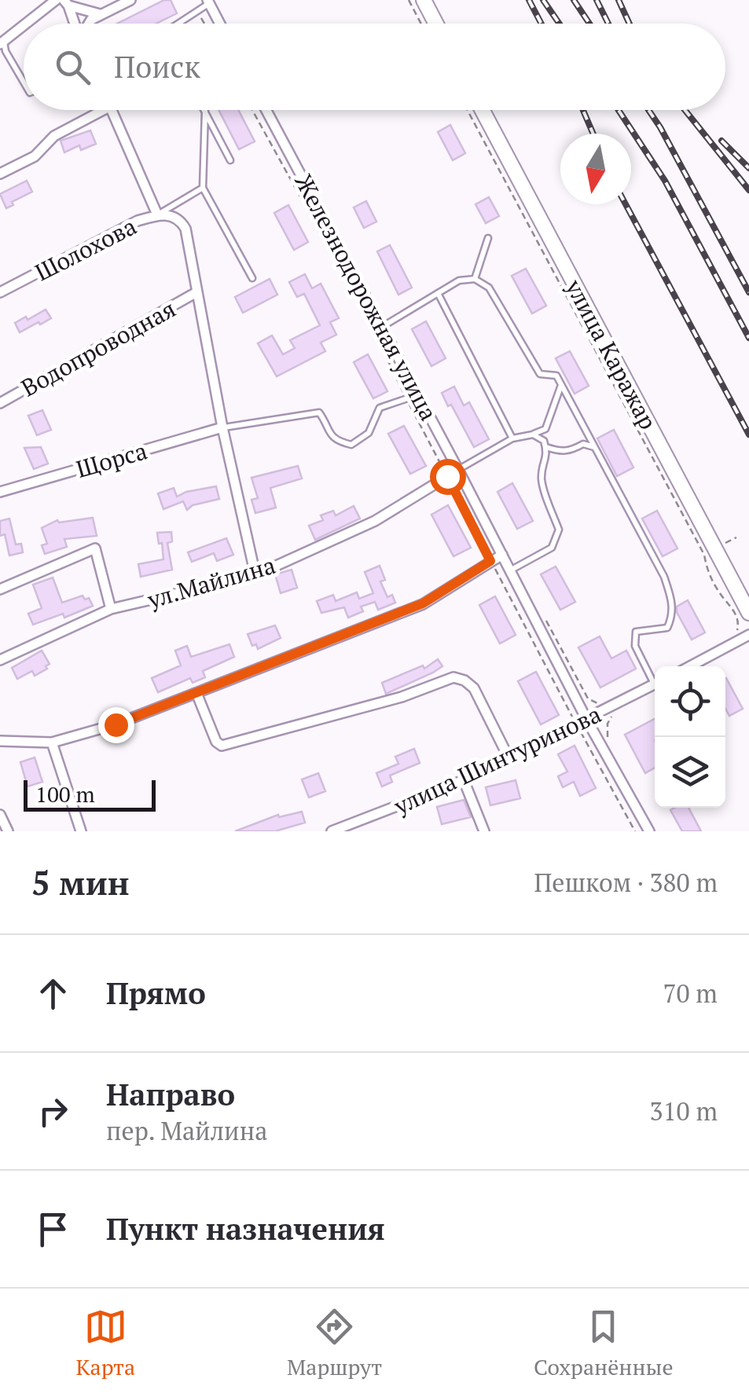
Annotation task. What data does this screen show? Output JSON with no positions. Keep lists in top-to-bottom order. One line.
{"streets":{"main road":["улица Каражар"],"street":["Шолохова","Железнодорожная улица","Водопроводная","Щорса","ул.Майлина","улица Шинтуринова"]},"crossings":[["Шолохова","Водопроводная"],["Железнодорожная улица","ул.Майлина"],["Железнодорожная улица","улица Шинтуринова"]],"scale_bar":"100 m","north":"bottom","page":{"search":"Поиск","scale":"100 m","heading":["5 мин","Пешком · 380 m"],"list":[["Прямо","70 m"],["Направо","пер. Майлина","310 m"],"Пункт назначения"],"nav":["Карта","Маршрут","Сохранённые"]}}
